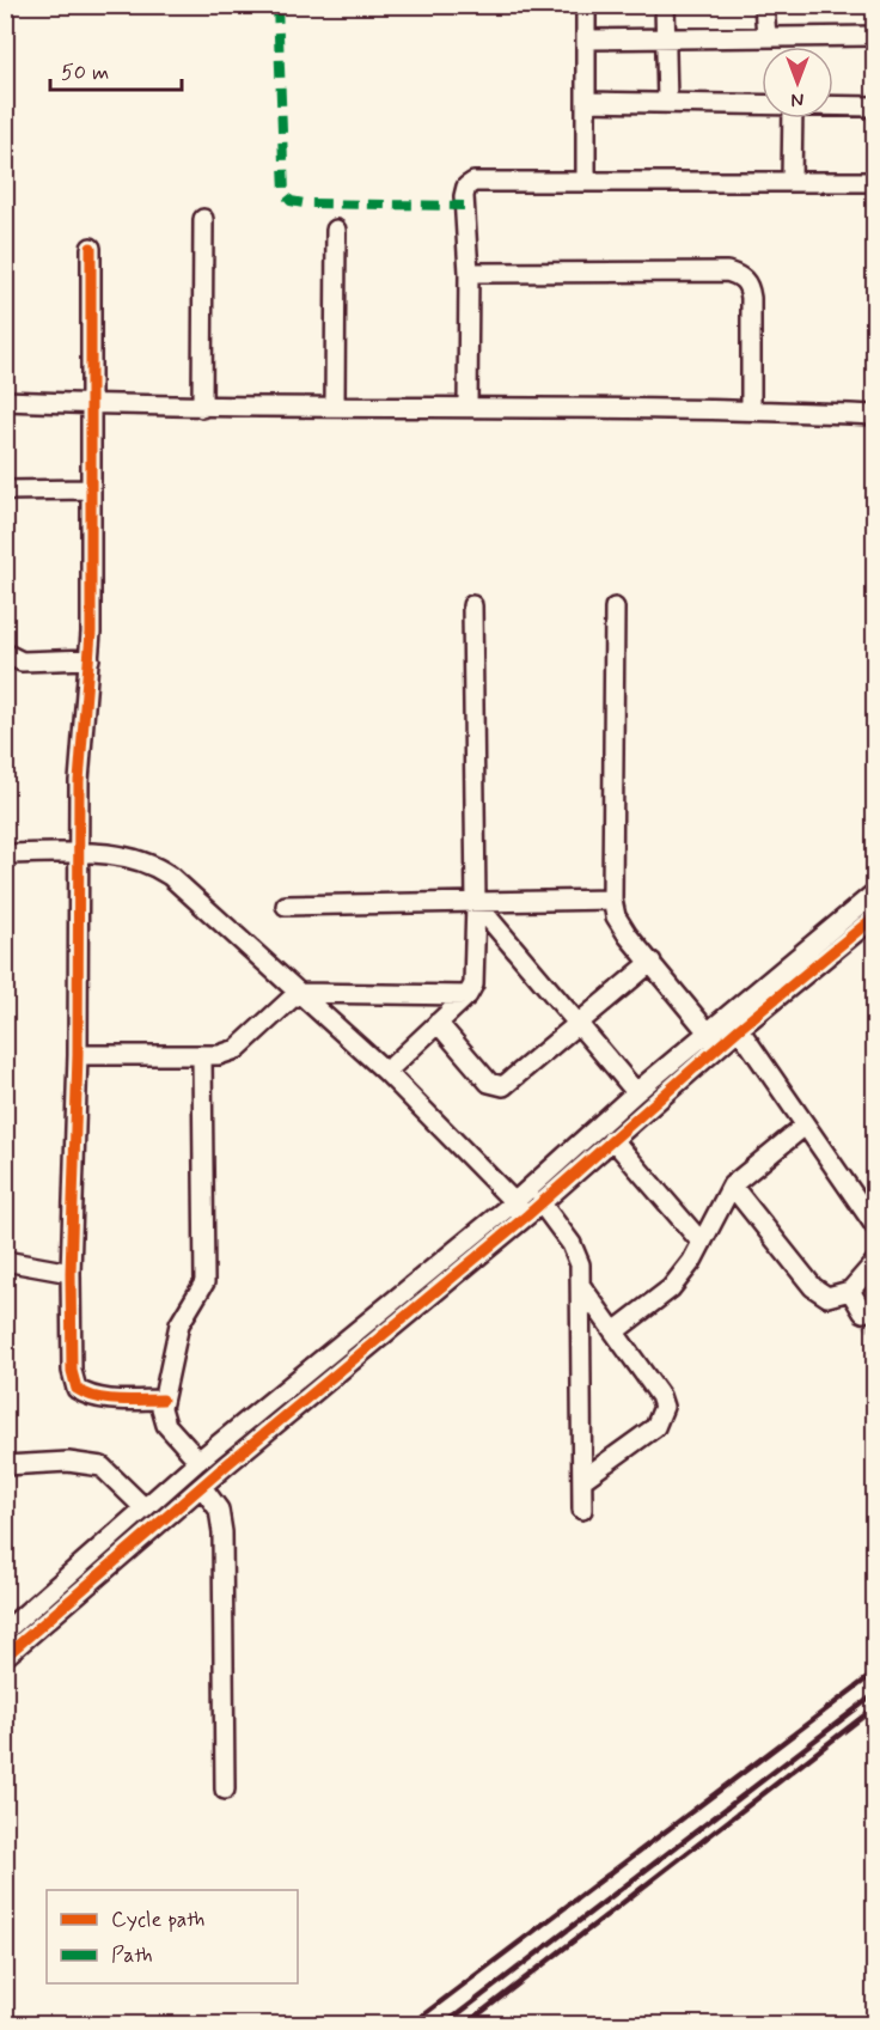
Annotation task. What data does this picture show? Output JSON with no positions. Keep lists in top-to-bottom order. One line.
{"legend":["Cycle path","Path"],"scale_bar":"50 m","north":"bottom"}
